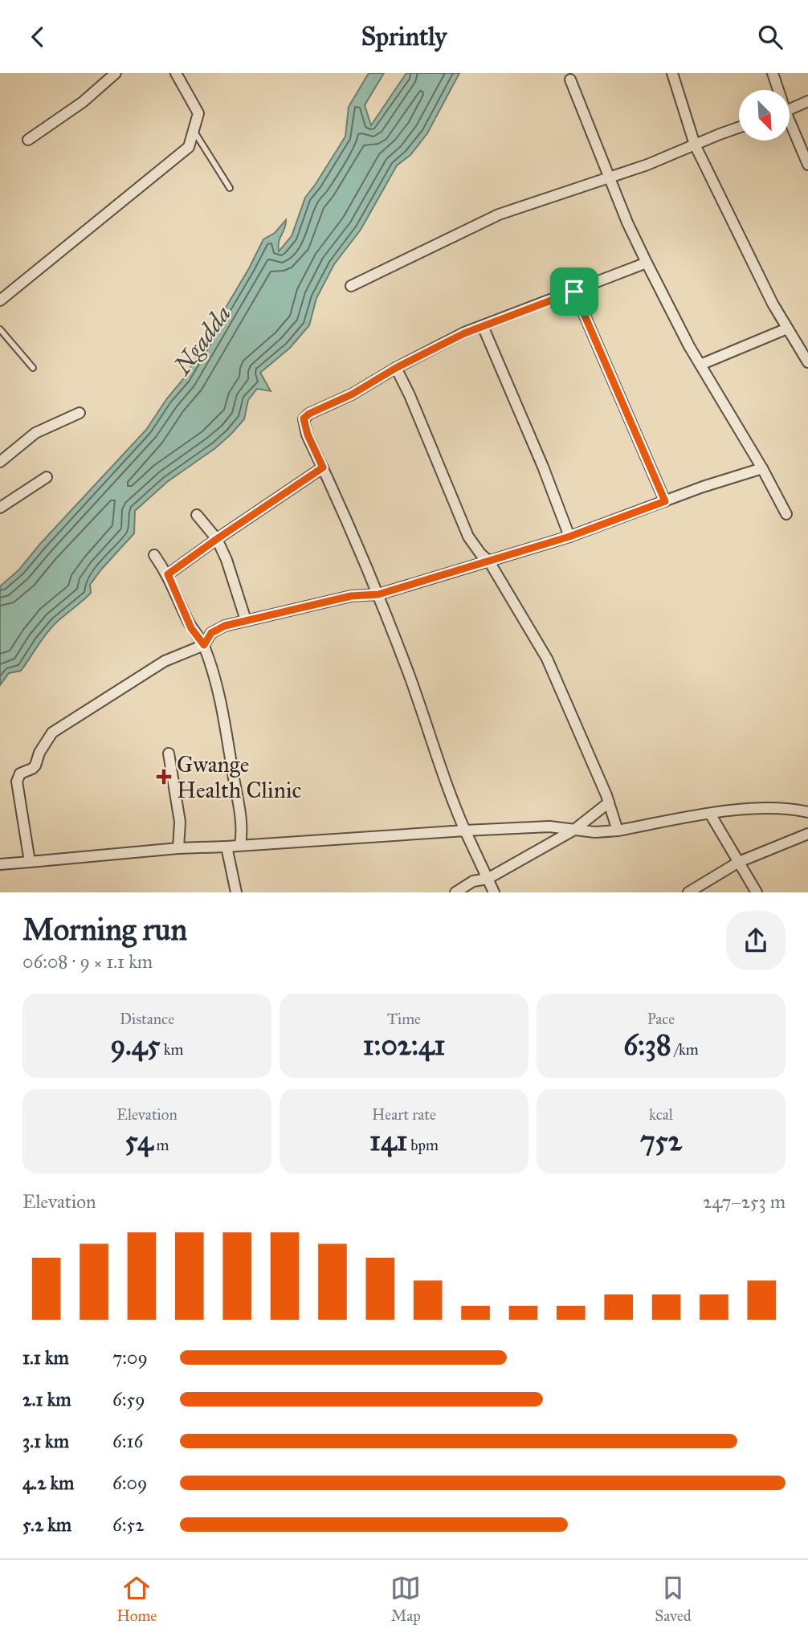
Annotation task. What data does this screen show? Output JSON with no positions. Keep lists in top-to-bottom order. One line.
{"water":["Ngadda"],"places":{"health":["Gwange Health Clinic"]},"north":"bottom right","page":{"header":"Sprintly","heading":["Morning run","06:08 · 9 × 1.1 km"],"stats":[["Distance","9.45 km"],["Time","1:02:41"],["Pace","6:38 /km"],["Elevation","54 m"],["Heart rate","141 bpm"],["kcal","752"]],"chart":["Elevation","247–253 m"],"list":[{"name":"1.1 km","note":"7:09"},{"name":"2.1 km","note":"6:59"},{"name":"3.1 km","note":"6:16"},{"name":"4.2 km","note":"6:09"},{"name":"5.2 km","note":"6:52"}],"tabs":["Home","Map","Saved"]}}
